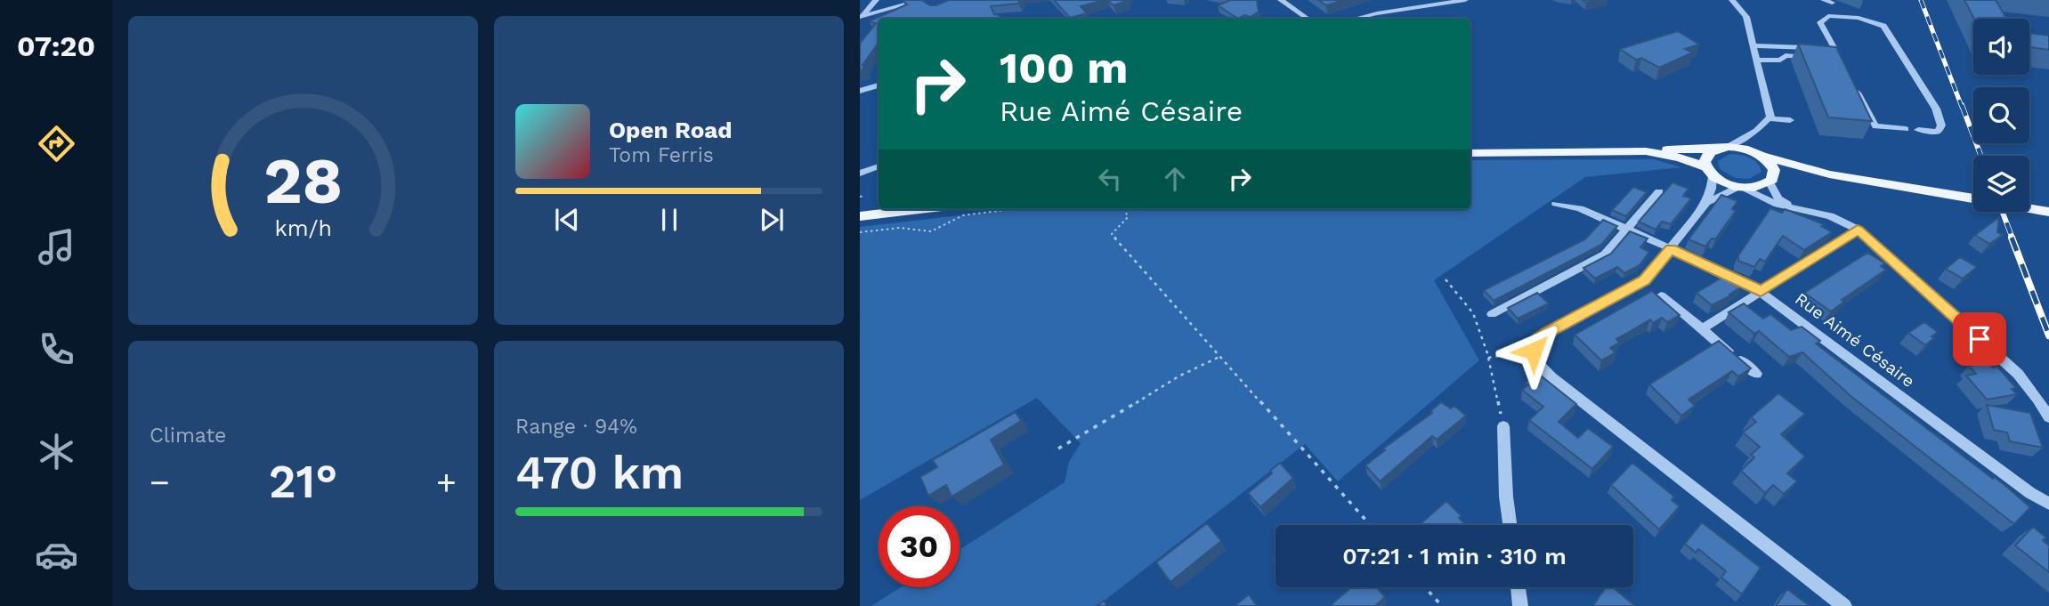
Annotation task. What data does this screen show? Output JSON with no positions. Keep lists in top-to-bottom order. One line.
{"streets":{"street":["Rue Aimé Césaire"]},"page":{"tabs":"07:20","turn":["100 m","Rue Aimé Césaire"],"song":["Open Road","Tom Ferris"],"tile":["Climate",["Range · 94%","470 km"]],"heat":["−","21°","+"],"limit":"30","trip":"07:21 · 1 min · 310 m","gauge":["28","km/h"]}}
